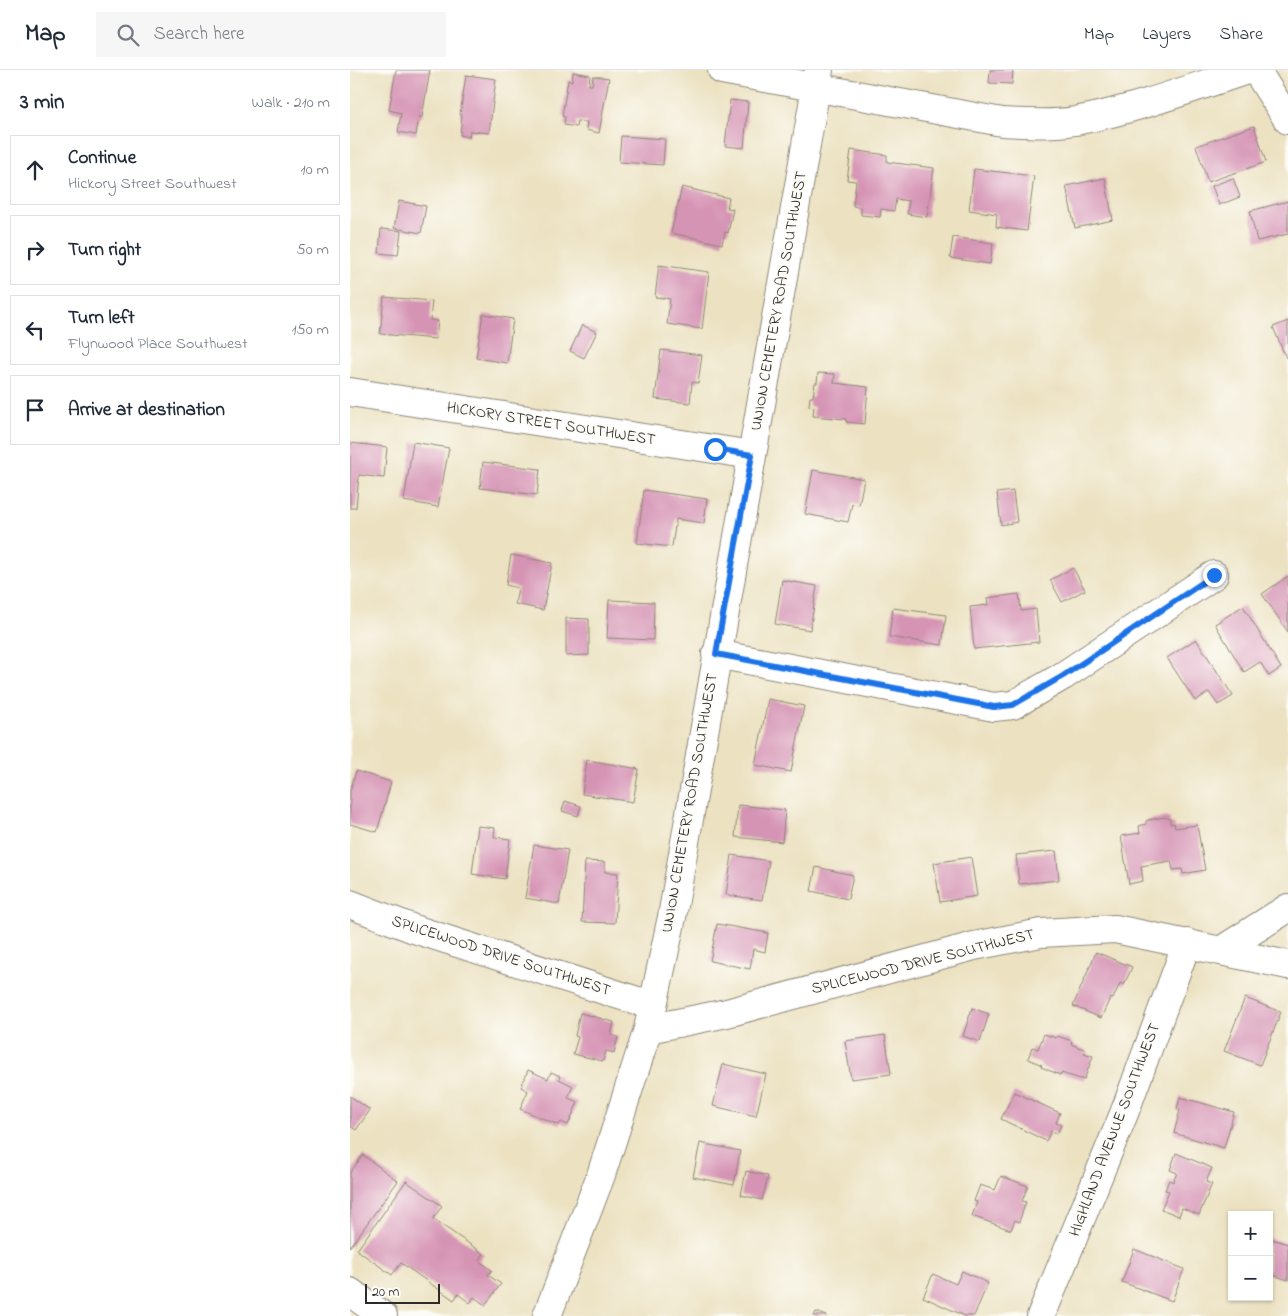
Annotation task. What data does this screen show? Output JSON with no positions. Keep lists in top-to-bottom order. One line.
{"streets":{"street":["UNION CEMETERY ROAD SOUTHWEST","HICKORY STREET SOUTHWEST","SPLICEWOOD DRIVE SOUTHWEST","HIGHLAND AVENUE SOUTHWEST"]},"crossings":[["UNION CEMETERY ROAD SOUTHWEST","HICKORY STREET SOUTHWEST"],["UNION CEMETERY ROAD SOUTHWEST","SPLICEWOOD DRIVE SOUTHWEST"],["SPLICEWOOD DRIVE SOUTHWEST","HIGHLAND AVENUE SOUTHWEST"]],"scale_bar":"20 m","page":{"header":"Map","search":"Search here","nav":["Map","Layers","Share"],"heading":["3 min","Walk · 210 m"],"list":[["Continue","Hickory Street Southwest","10 m"],["Turn right","50 m"],["Turn left","Flynwood Place Southwest","150 m"],"Arrive at destination"],"map_buttons":["+","−"],"scale":"20 m"}}
